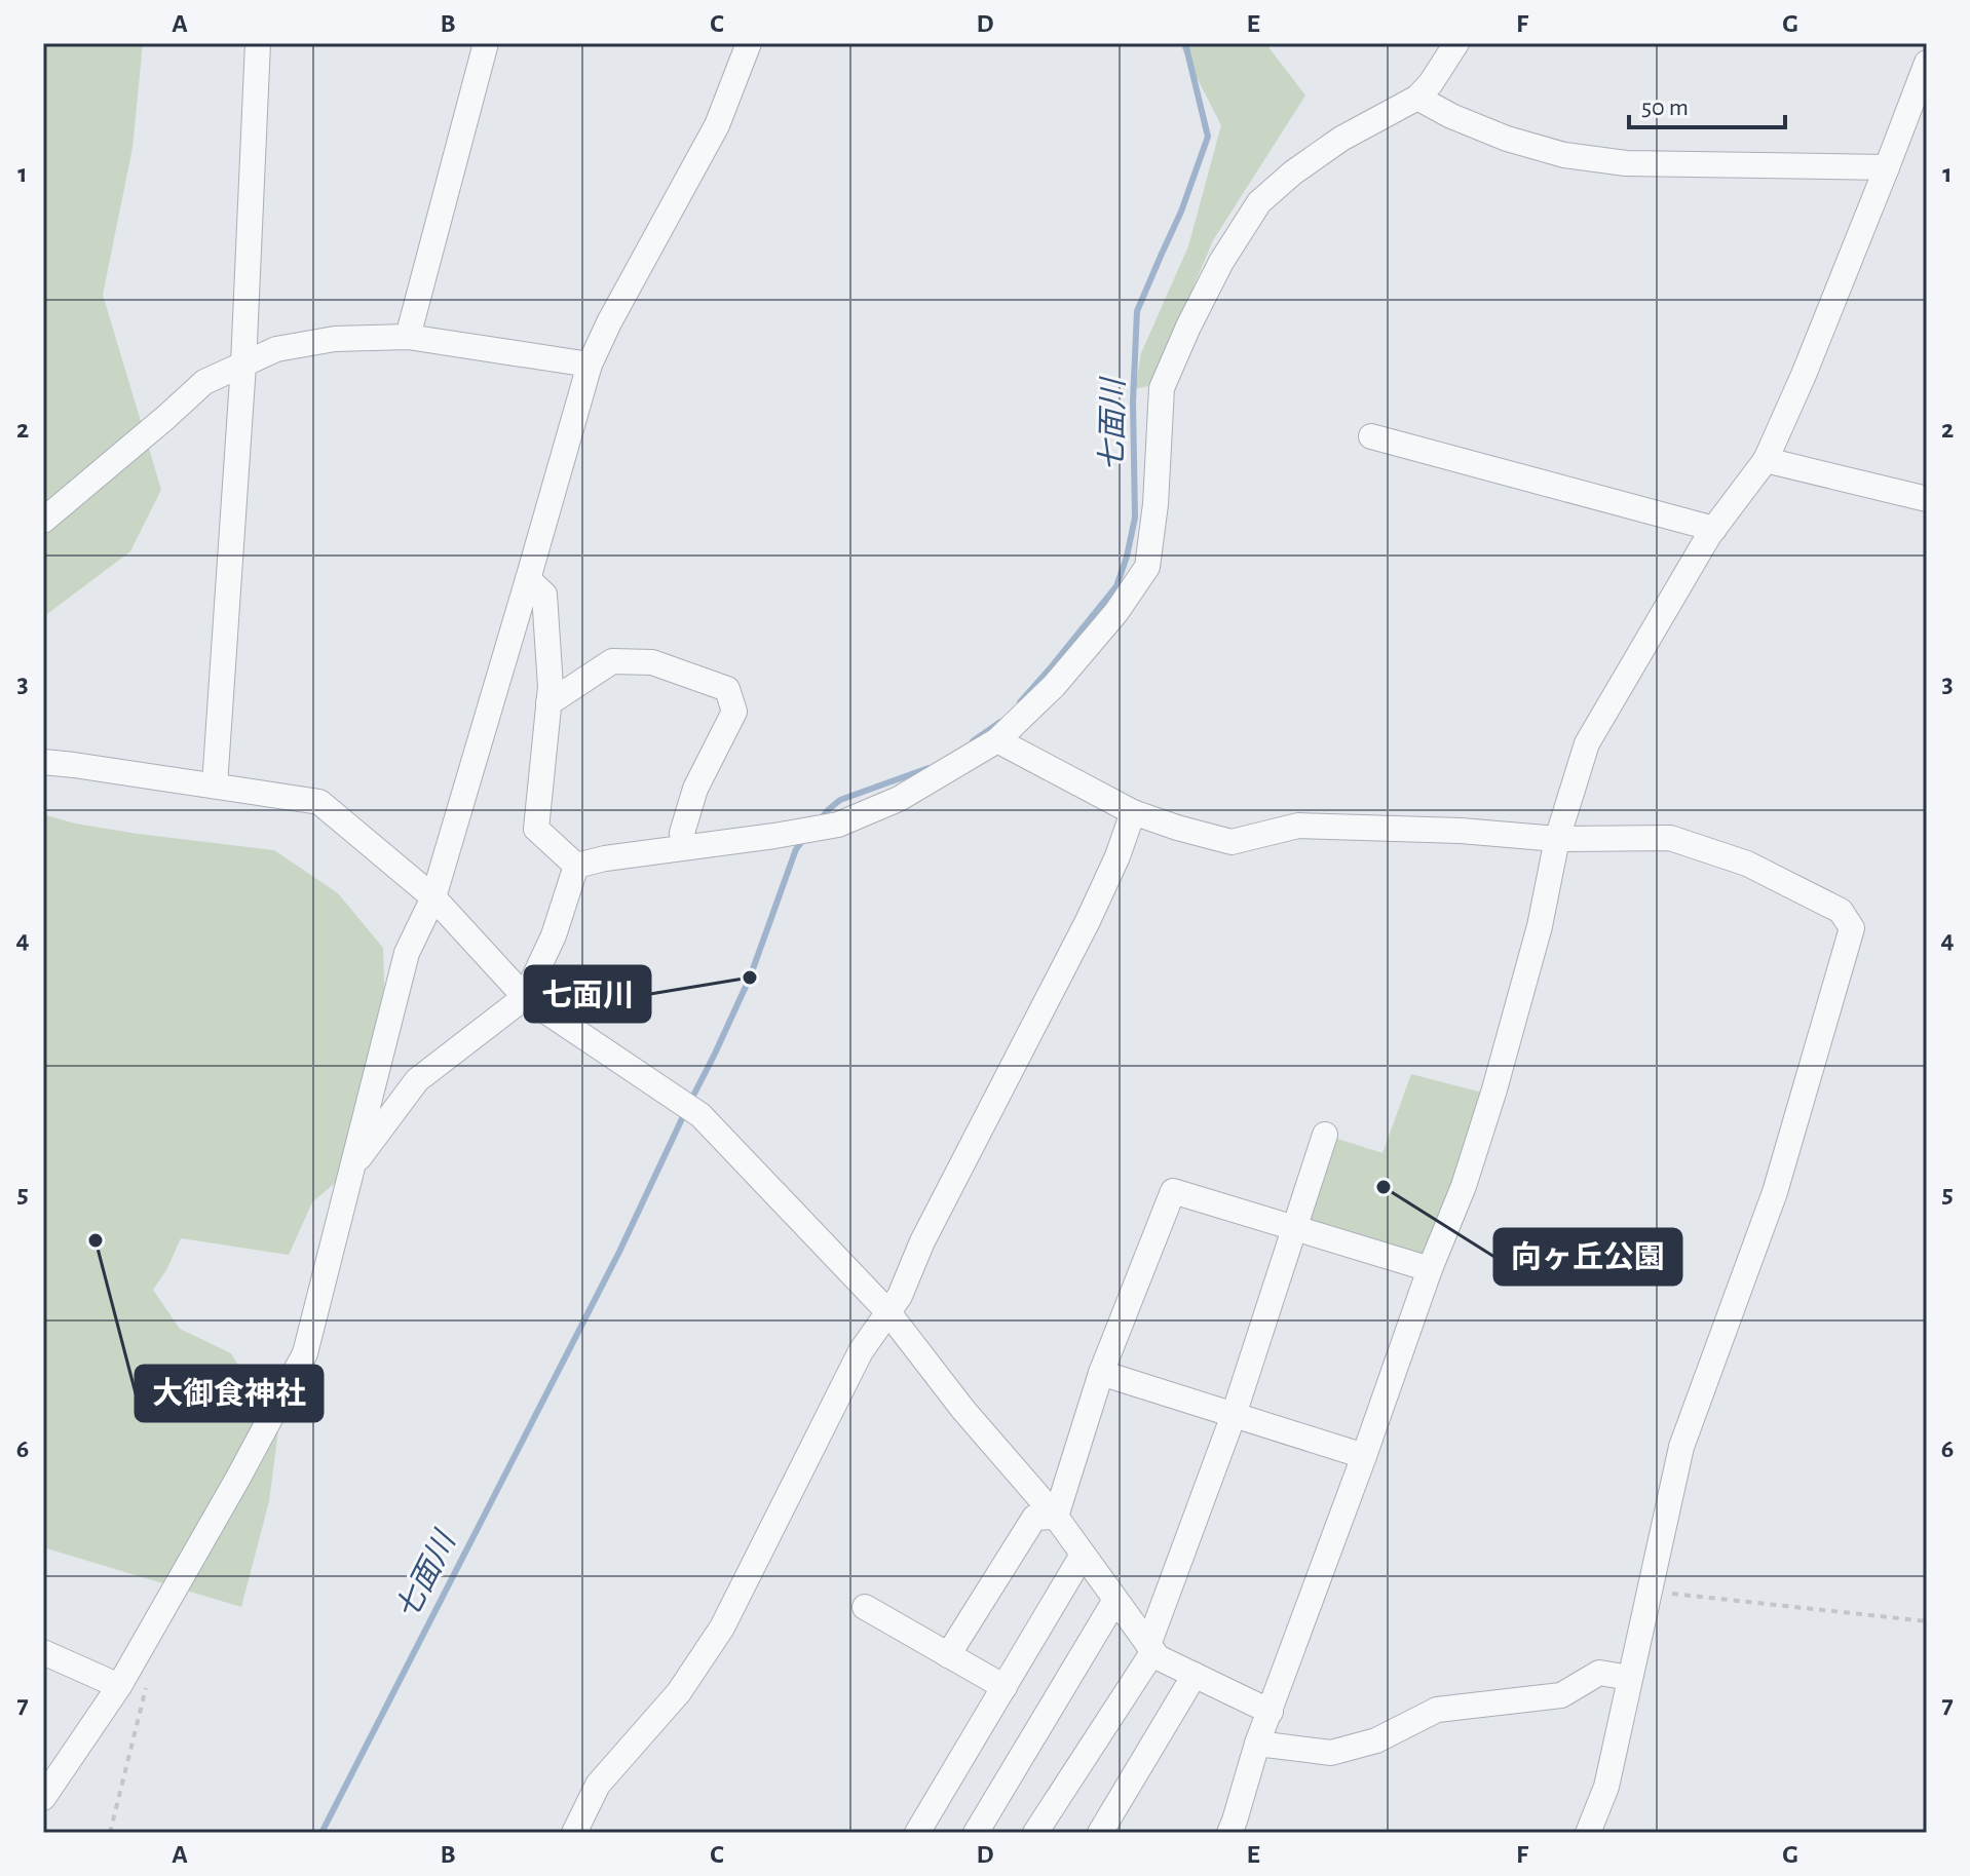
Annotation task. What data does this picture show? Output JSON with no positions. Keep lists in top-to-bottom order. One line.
{"water":["七面川"],"places":["七面川","向ヶ丘公園","大御食神社"],"scale_bar":"50 m","grid":{"columns":["A","B","C","D","E","F","G"],"rows":["1","2","3","4","5","6","7"]}}
